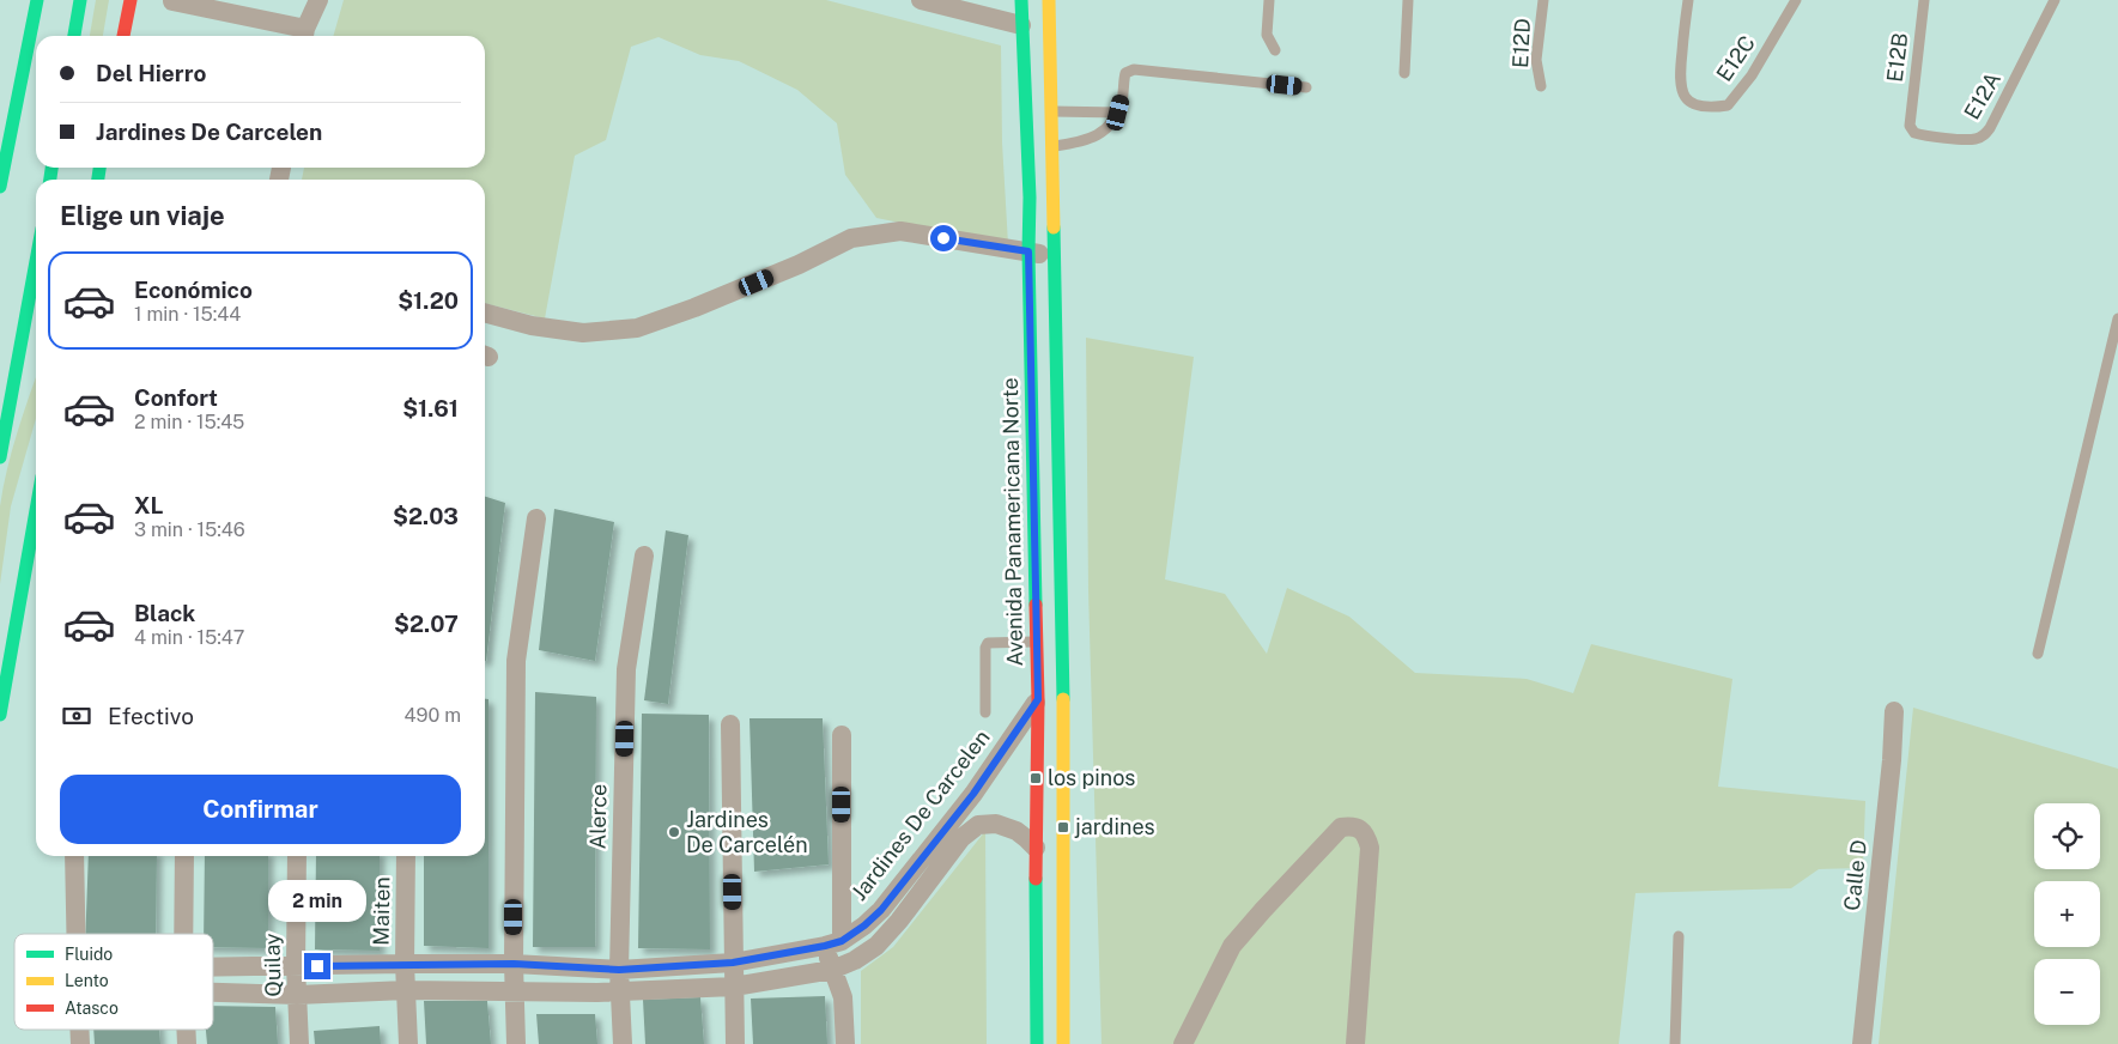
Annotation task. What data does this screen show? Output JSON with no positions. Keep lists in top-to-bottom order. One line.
{"streets":{"main road":["Avenida Panamericana Norte"],"street":["Jardines De Carcelen","Alerce","Calle D","Maiten","Quilay"],"lane":["E12D","E12B","E12C","E12A"]},"crossings":[["E12B","E12A"],["Avenida Panamericana Norte","Jardines De Carcelen"],["Jardines De Carcelen","Alerce"],["Jardines De Carcelen","Maiten"],["Jardines De Carcelen","Quilay"]],"places":{"transit":["los pinos","jardines"],"other":["Jardines De Carcelén"]},"legend":["Fluido","Lento","Atasco"],"page":{"banner":["Del Hierro","Jardines De Carcelen"],"heading":"Elige un viaje","list":[{"name":"Económico","note":"1 min · 15:44","value":"$1.20"},{"name":"Confort","note":"2 min · 15:45","value":"$1.61"},{"name":"XL","note":"3 min · 15:46","value":"$2.03"},{"name":"Black","note":"4 min · 15:47","value":"$2.07"}],"pay":["Efectivo","490 m"],"buttons":"Confirmar","map_buttons":["+","−"],"bubble":"2 min"}}
